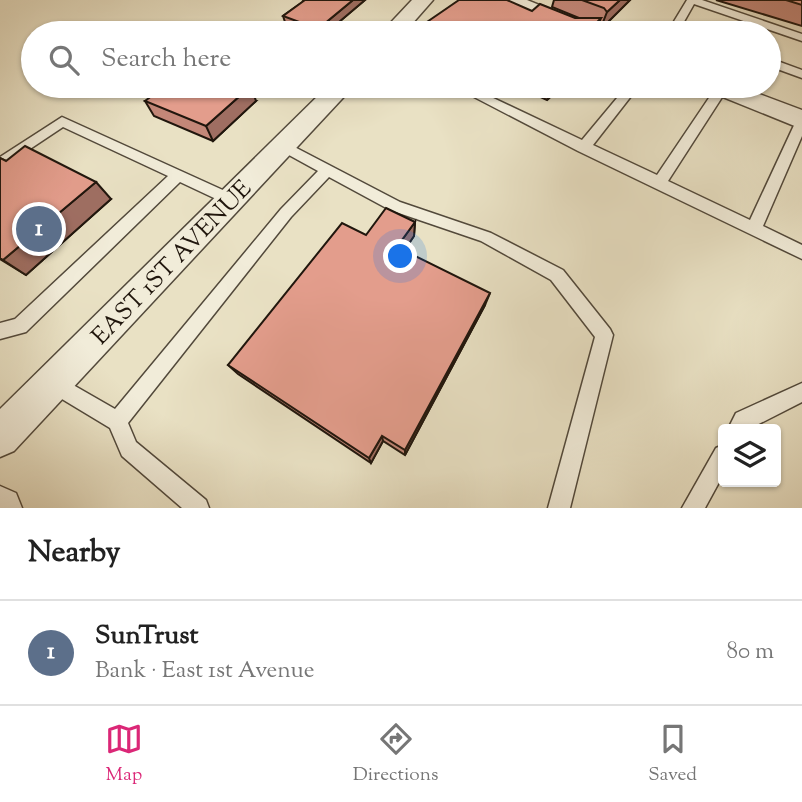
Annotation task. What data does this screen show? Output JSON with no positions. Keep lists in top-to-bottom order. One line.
{"streets":{"street":["EAST 1ST AVENUE"]},"page":{"search":"Search here","pins":"1","heading":"Nearby","list":[{"mark":"1","name":"SunTrust","note":"Bank · East 1st Avenue","value":"80 m"}],"nav":["Map","Directions","Saved"]}}
